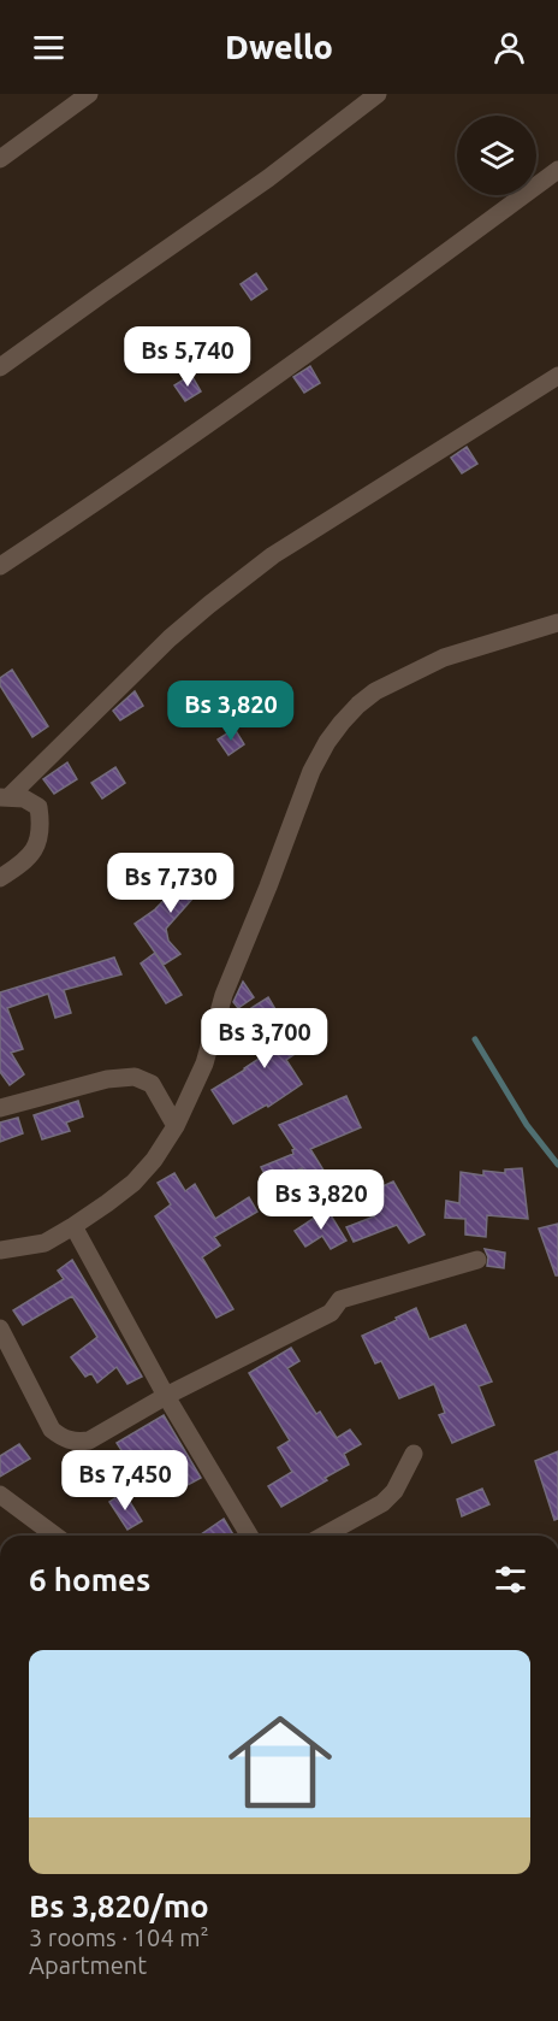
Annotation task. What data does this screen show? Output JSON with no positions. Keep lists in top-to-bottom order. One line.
{"page":{"header":"Dwello","price":["Bs 5,740","Bs 3,820","Bs 7,730","Bs 3,700","Bs 3,820","Bs 7,450"],"heading":"6 homes","list":[{"name":"Bs 3,820/mo","note":"3 rooms · 104 m² · Apartment"}]}}
